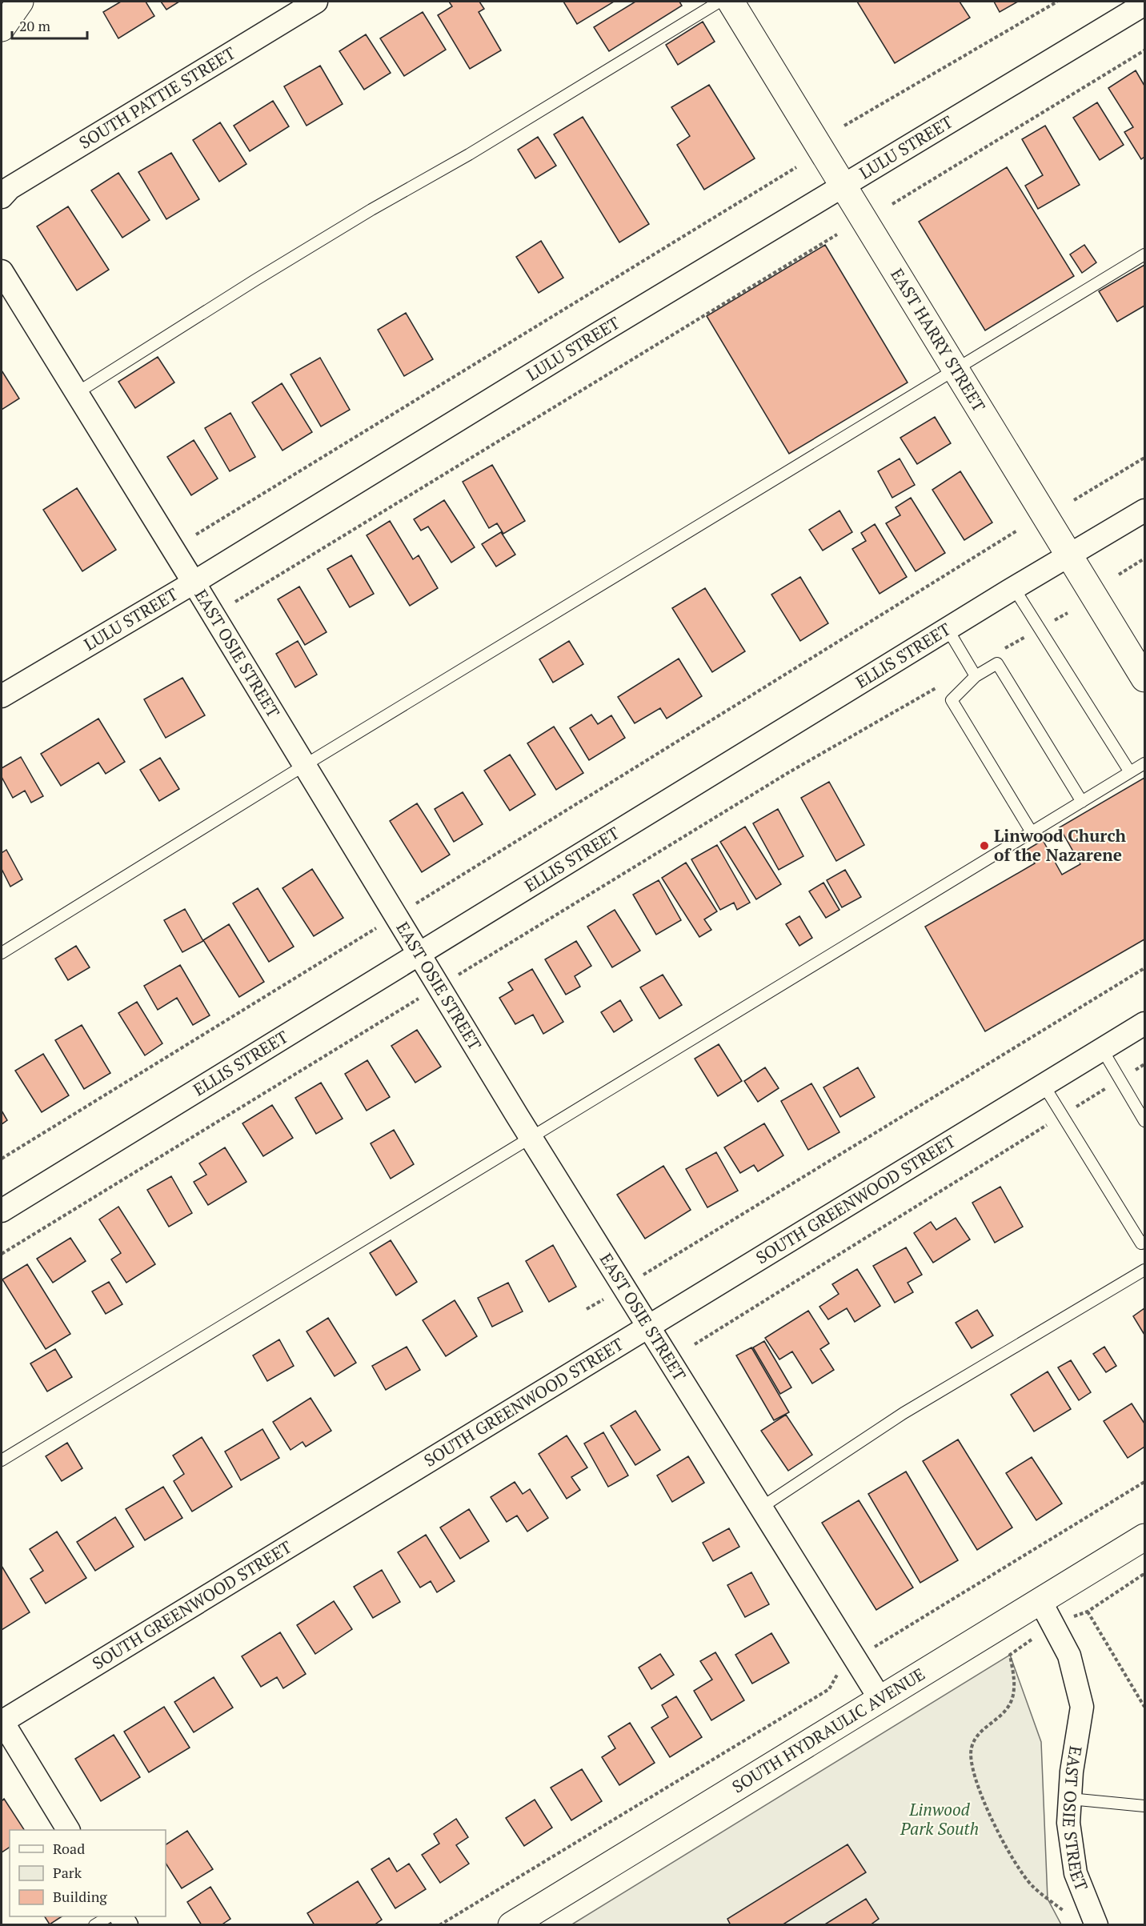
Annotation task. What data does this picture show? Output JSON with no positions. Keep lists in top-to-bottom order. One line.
{"streets":{"main road":["EAST HARRY STREET","SOUTH HYDRAULIC AVENUE"],"street":["SOUTH PATTIE STREET","LULU STREET","EAST OSIE STREET","ELLIS STREET","SOUTH GREENWOOD STREET"]},"crossings":[["LULU STREET","EAST HARRY STREET"],["LULU STREET","EAST OSIE STREET"],["EAST HARRY STREET","ELLIS STREET"],["EAST OSIE STREET","ELLIS STREET"],["EAST OSIE STREET","SOUTH GREENWOOD STREET"],["EAST OSIE STREET","SOUTH HYDRAULIC AVENUE"]],"parks":["Linwood Park South"],"places":["Linwood Church of the Nazarene"],"legend":["Road","Park","Building"],"scale_bar":"20 m"}
